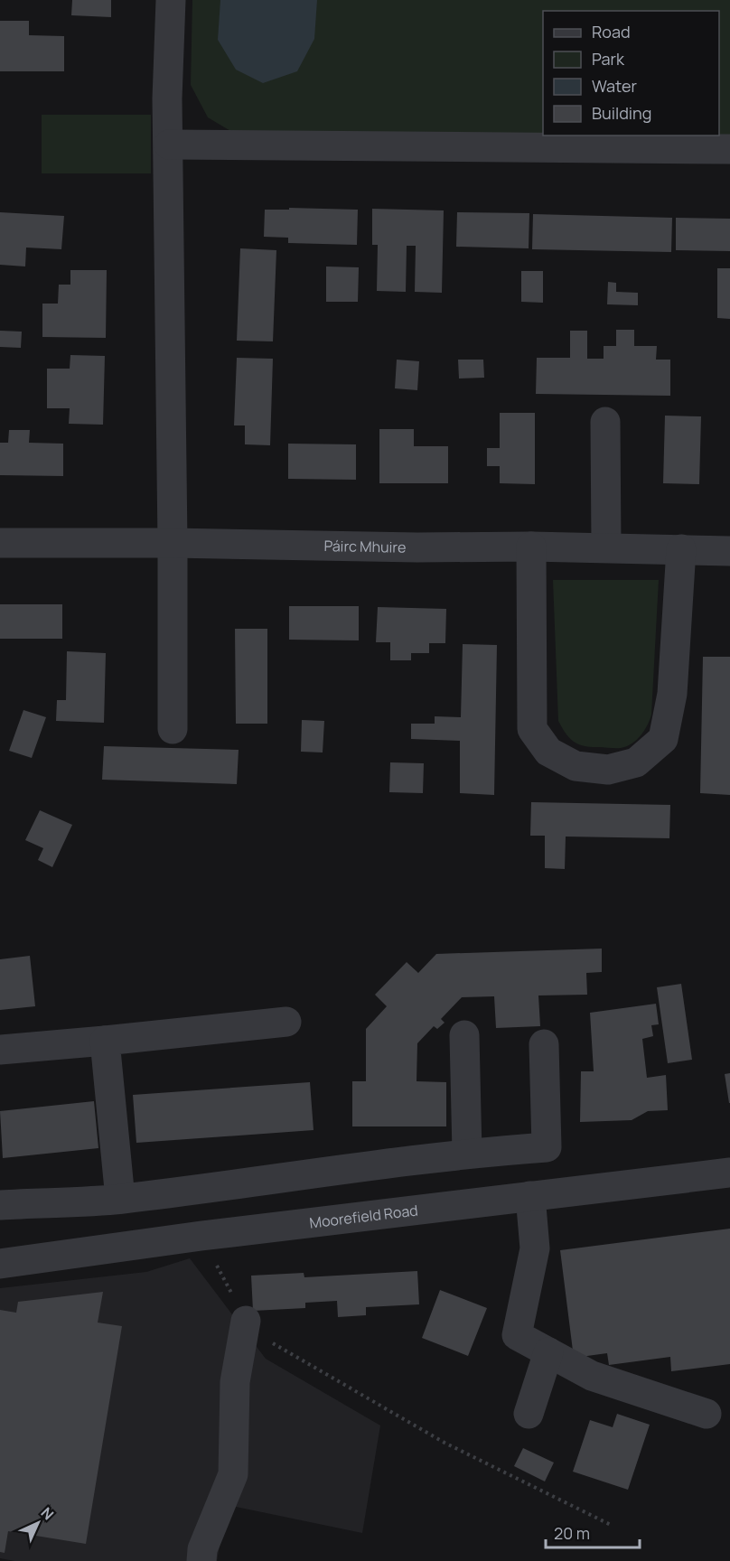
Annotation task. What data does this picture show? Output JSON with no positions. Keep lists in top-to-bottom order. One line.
{"streets":{"street":["Páirc Mhuire","Moorefield Road"]},"legend":["Road","Park","Water","Building"],"scale_bar":"20 m","north":"top right"}
